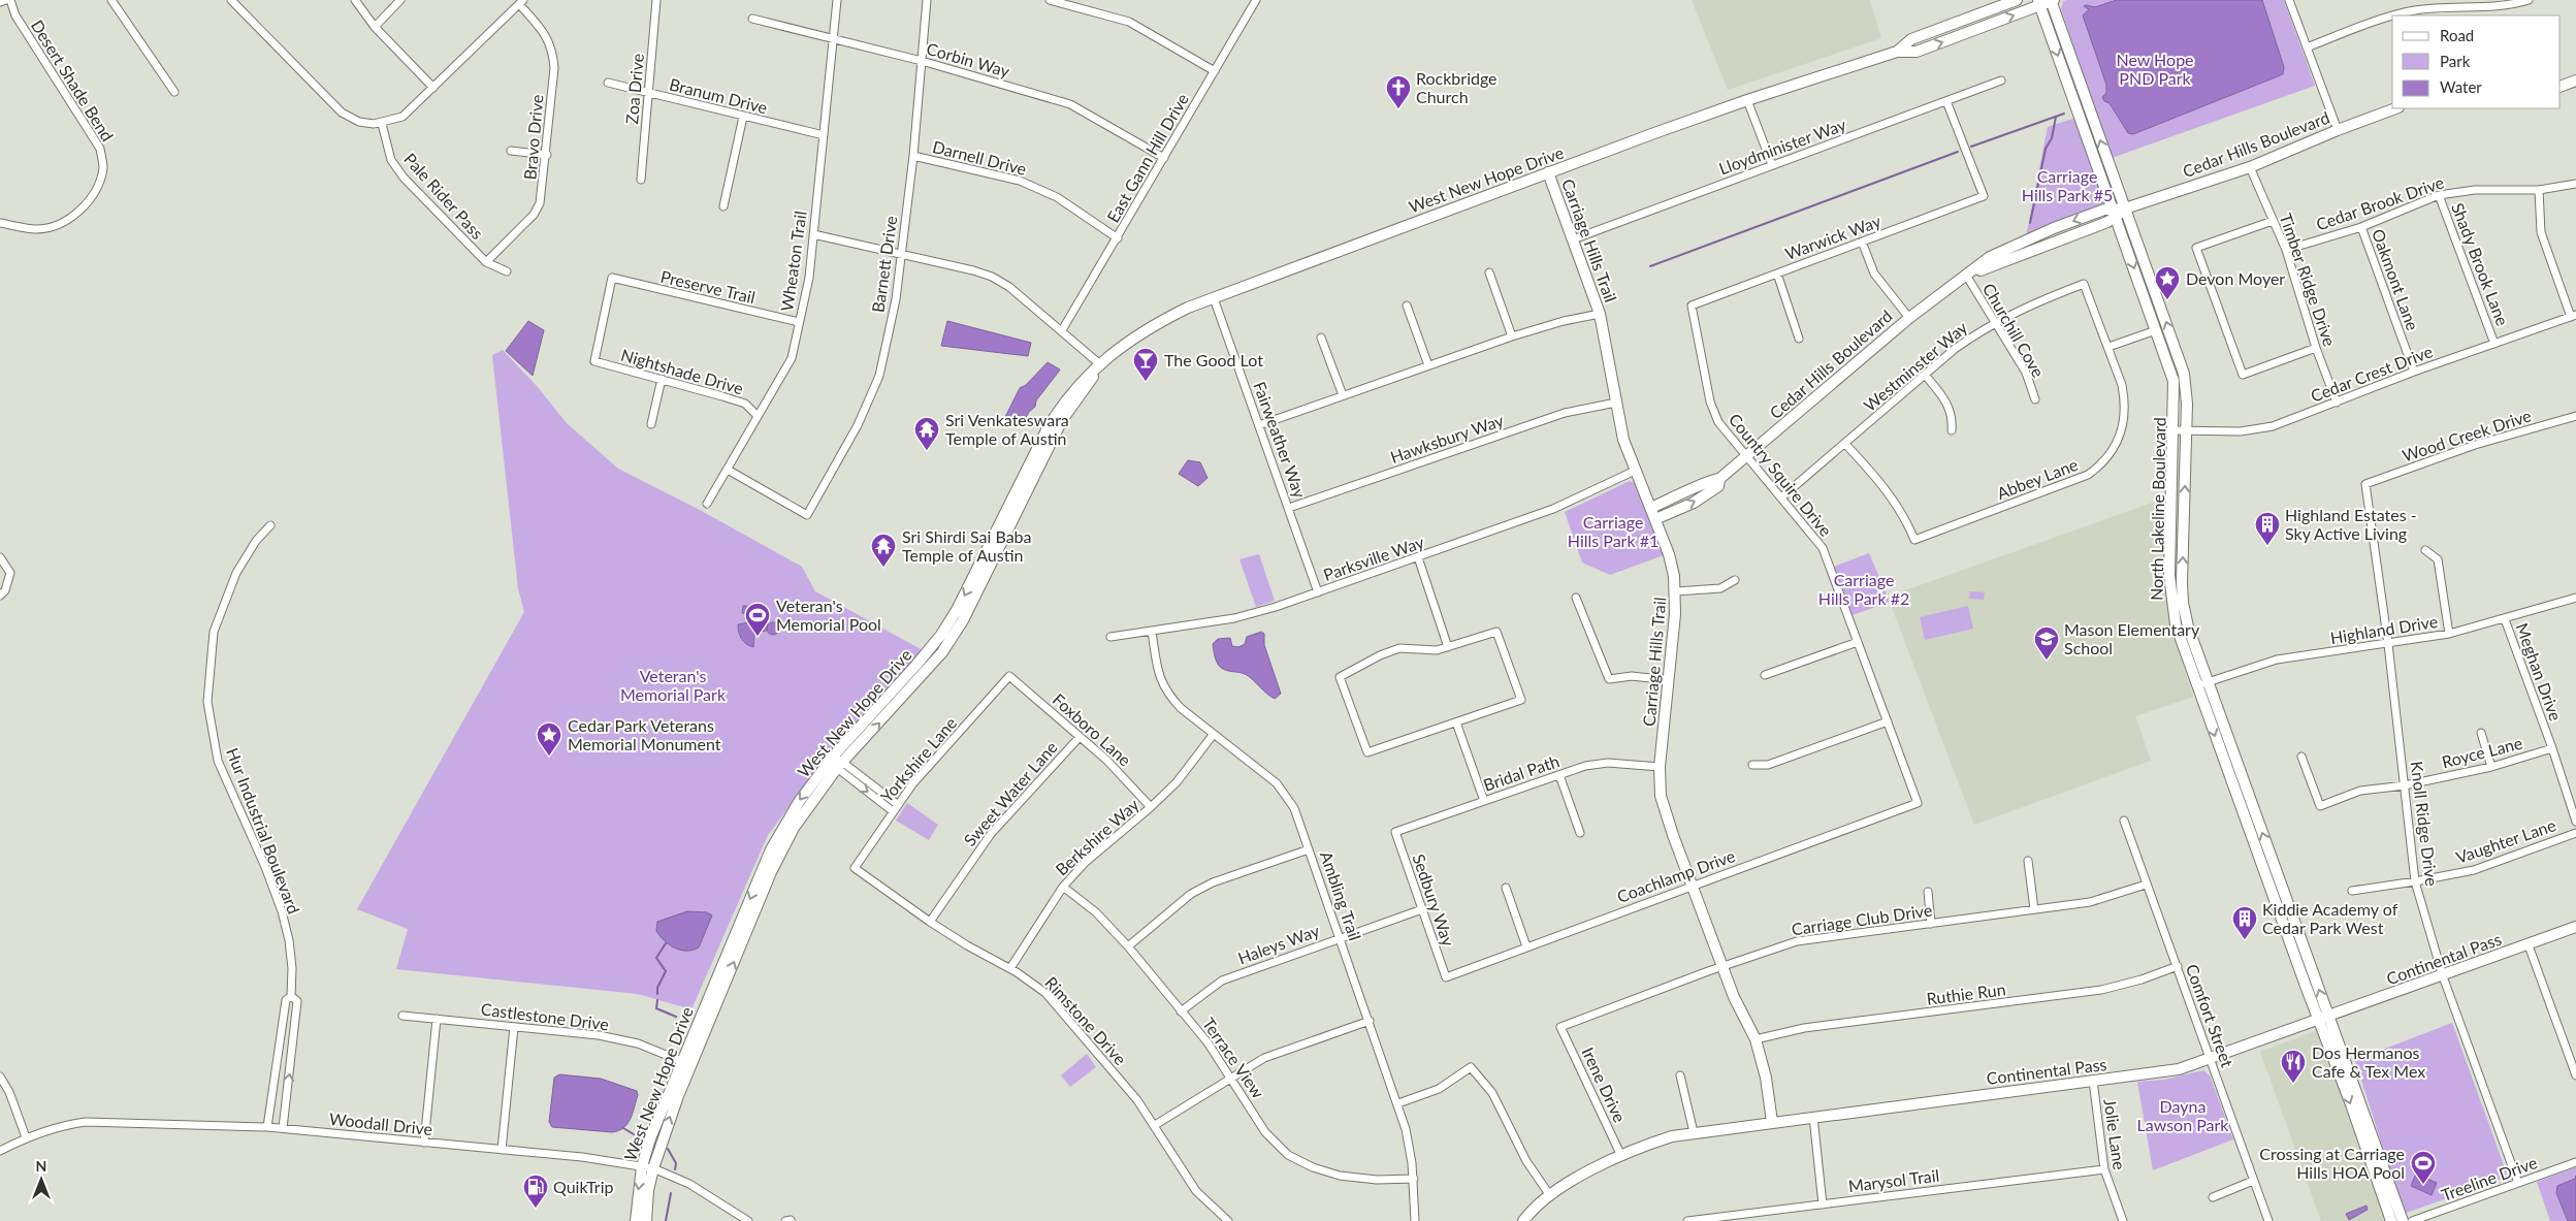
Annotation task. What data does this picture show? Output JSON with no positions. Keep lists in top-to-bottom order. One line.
{"streets":{"main road":["Cedar Hills Boulevard","West New Hope Drive","Carriage Hills Trail","North Lakeline Boulevard","Continental Pass"],"street":["Corbin Way","Desert Shade Bend","Zoa Drive","Branum Drive","Bravo Drive","Lloydminister Way","Darnell Drive","East Gann Hill Drive","Pale Rider Pass","Cedar Brook Drive","Warwick Way","Wheaton Trail","Barnett Drive","Shady Brook Lane","Timber Ridge Drive","Oakmont Lane","Preserve Trail","Churchill Cove","Westminster Way","Nightshade Drive","Cedar Crest Drive","Wood Creek Drive","Hawksbury Way","Fairweather Way","Country Squire Drive","Abbey Lane","Parksville Way","Highland Drive","Meghan Drive","Foxboro Lane","Royce Lane","Yorkshire Lane","Bridal Path","Sweet Water Lane","Knoll Ridge Drive","Hur Industrial Boulevard","Berkshire Way","Vaughter Lane","Coachlamp Drive","Ambling Trail","Sedbury Way","Carriage Club Drive","Haleys Way","Ruthie Run","Comfort Street","Castlestone Drive","Rimstone Drive","Terrace View","Irene Drive","Woodall Drive","Jolie Lane","Treeline Drive","Marysol Trail"]},"crossings":[["Corbin Way","East Gann Hill Drive"],["Corbin Way","Wheaton Trail"],["Corbin Way","Barnett Drive"],["Zoa Drive","Branum Drive"],["Branum Drive","Wheaton Trail"],["Bravo Drive","Pale Rider Pass"],["Cedar Hills Boulevard","Carriage Hills Trail"],["Cedar Hills Boulevard","Timber Ridge Drive"],["Cedar Hills Boulevard","Churchill Cove"],["Cedar Hills Boulevard","Country Squire Drive"],["Cedar Hills Boulevard","North Lakeline Boulevard"],["Lloydminister Way","Warwick Way"],["Lloydminister Way","Carriage Hills Trail"],["Darnell Drive","East Gann Hill Drive"],["Darnell Drive","Barnett Drive"],["West New Hope Drive","Carriage Hills Trail"],["West New Hope Drive","Fairweather Way"],["West New Hope Drive","North Lakeline Boulevard"],["West New Hope Drive","Castlestone Drive"],["West New Hope Drive","Woodall Drive"],["Cedar Brook Drive","Shady Brook Lane"],["Cedar Brook Drive","Timber Ridge Drive"],["Cedar Brook Drive","Oakmont Lane"],["Warwick Way","Country Squire Drive"],["Carriage Hills Trail","Hawksbury Way"],["Carriage Hills Trail","Parksville Way"],["Carriage Hills Trail","Bridal Path"],["Carriage Hills Trail","Coachlamp Drive"],["Carriage Hills Trail","Carriage Club Drive"],["Carriage Hills Trail","Continental Pass"],["Carriage Hills Trail","Ruthie Run"],["Wheaton Trail","Barnett Drive"],["Wheaton Trail","Preserve Trail"],["Wheaton Trail","Nightshade Drive"],["Shady Brook Lane","Cedar Crest Drive"],["Timber Ridge Drive","Cedar Crest Drive"],["Oakmont Lane","Cedar Crest Drive"],["Preserve Trail","Nightshade Drive"],["Churchill Cove","Westminster Way"],["Westminster Way","Country Squire Drive"],["Westminster Way","Abbey Lane"],["Cedar Crest Drive","North Lakeline Boulevard"],["Wood Creek Drive","Knoll Ridge Drive"],["Hawksbury Way","Fairweather Way"],["Fairweather Way","Parksville Way"],["Country Squire Drive","Coachlamp Drive"],["North Lakeline Boulevard","Highland Drive"],["North Lakeline Boulevard","Continental Pass"],["Parksville Way","Ambling Trail"],["Highland Drive","Meghan Drive"],["Highland Drive","Knoll Ridge Drive"],["Meghan Drive","Royce Lane"],["Foxboro Lane","Yorkshire Lane"],["Foxboro Lane","Sweet Water Lane"],["Foxboro Lane","Berkshire Way"],["Royce Lane","Knoll Ridge Drive"],["Yorkshire Lane","Rimstone Drive"],["Bridal Path","Sedbury Way"],["Sweet Water Lane","Rimstone Drive"],["Knoll Ridge Drive","Vaughter Lane"],["Knoll Ridge Drive","Continental Pass"],["Knoll Ridge Drive","Treeline Drive"],["Hur Industrial Boulevard","Woodall Drive"],["Berkshire Way","Ambling Trail"],["Berkshire Way","Rimstone Drive"],["Berkshire Way","Terrace View"],["Coachlamp Drive","Sedbury Way"],["Ambling Trail","Haleys Way"],["Ambling Trail","Terrace View"],["Sedbury Way","Haleys Way"],["Carriage Club Drive","Comfort Street"],["Carriage Club Drive","Irene Drive"],["Haleys Way","Terrace View"],["Continental Pass","Comfort Street"],["Continental Pass","Irene Drive"],["Continental Pass","Jolie Lane"],["Ruthie Run","Comfort Street"],["Jolie Lane","Marysol Trail"]],"parks":["New Hope PND Park","Carriage Hills Park #5","Carriage Hills Park #1","Carriage Hills Park #2","Veteran's Memorial Park","Dayna Lawson Park"],"places":{"church":["Rockbridge Church"],"place":["Devon Moyer","Cedar Park Veterans Memorial Monument"],"bar":["The Good Lot"],"temple":["Sri Venkateswara Temple of Austin","Sri Shirdi Sai Baba Temple of Austin"],"building":["Highland Estates - Sky Active Living","Kiddie Academy of Cedar Park West"],"sports":["Veteran's Memorial Pool","Crossing at Carriage Hills HOA Pool"],"school or university":["Mason Elementary School"],"restaurant":["Dos Hermanos Cafe & Tex Mex"],"fuel station":["QuikTrip"]},"legend":["Road","Park","Water"],"north":"top"}
